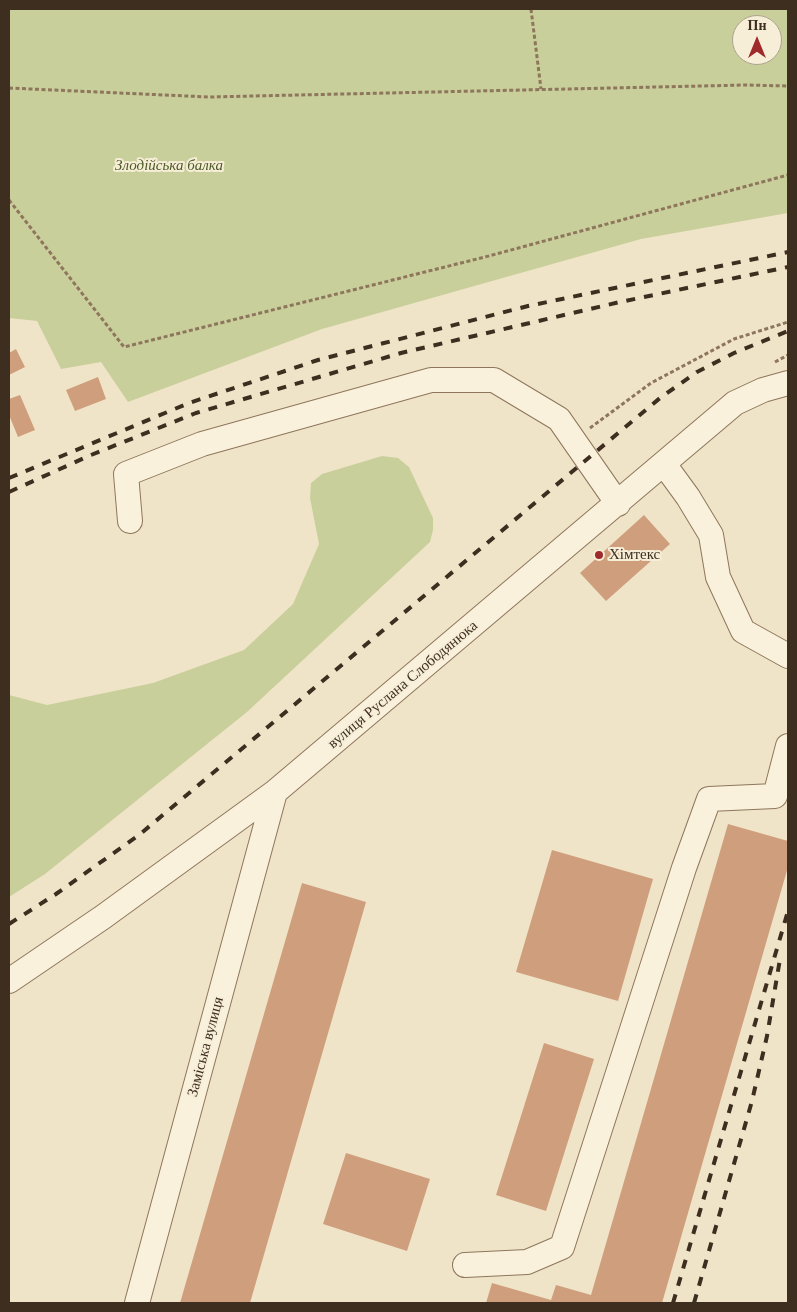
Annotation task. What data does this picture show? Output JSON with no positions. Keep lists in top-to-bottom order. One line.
{"streets":{"street":["вулиця Руслана Слободянюка","Заміська вулиця"]},"crossings":[["вулиця Руслана Слободянюка","Заміська вулиця"]],"parks":["Злодійська балка"],"places":["Хімтекс"],"north":"top"}
